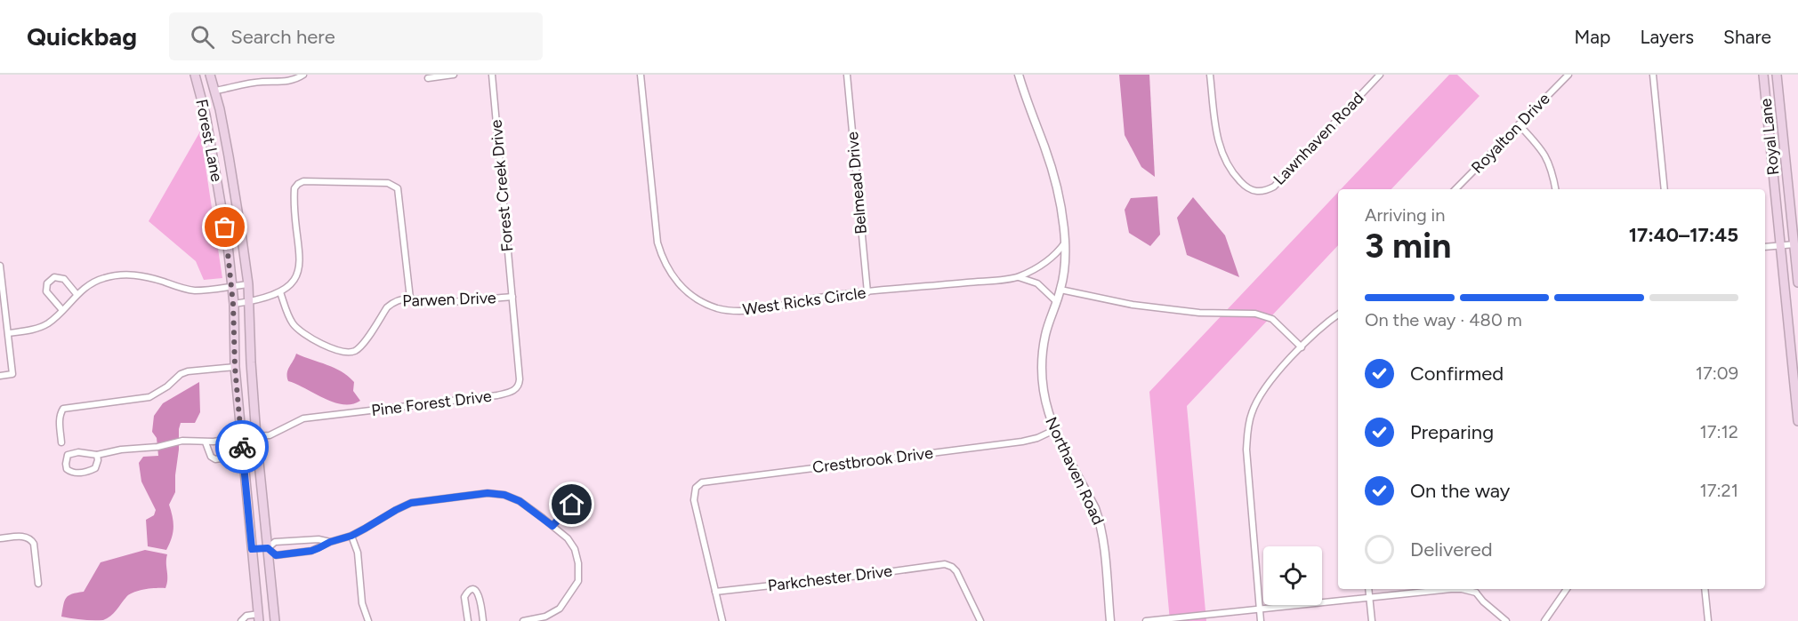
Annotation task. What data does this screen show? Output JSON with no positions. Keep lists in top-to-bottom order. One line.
{"streets":{"main road":["Royal Lane","Forest Lane"],"street":["Royalton Drive","Lawnhaven Road","Belmead Drive","Forest Creek Drive","Parwen Drive","West Ricks Circle","Pine Forest Drive","Crestbrook Drive","Northaven Road","Parkchester Drive"]},"crossings":[["Forest Lane","Pine Forest Drive"],["Belmead Drive","West Ricks Circle"],["Forest Creek Drive","Parwen Drive"],["Forest Creek Drive","Pine Forest Drive"],["Parwen Drive","Pine Forest Drive"],["West Ricks Circle","Northaven Road"],["Crestbrook Drive","Northaven Road"],["Crestbrook Drive","Parkchester Drive"]],"page":{"header":"Quickbag","search":"Search here","nav":["Map","Layers","Share"],"heading":["3 min","Arriving in","17:40–17:45"],"bar":"On the way · 480 m","list":[["Confirmed","17:09"],["Preparing","17:12"],["On the way","17:21"],"Delivered"]}}
